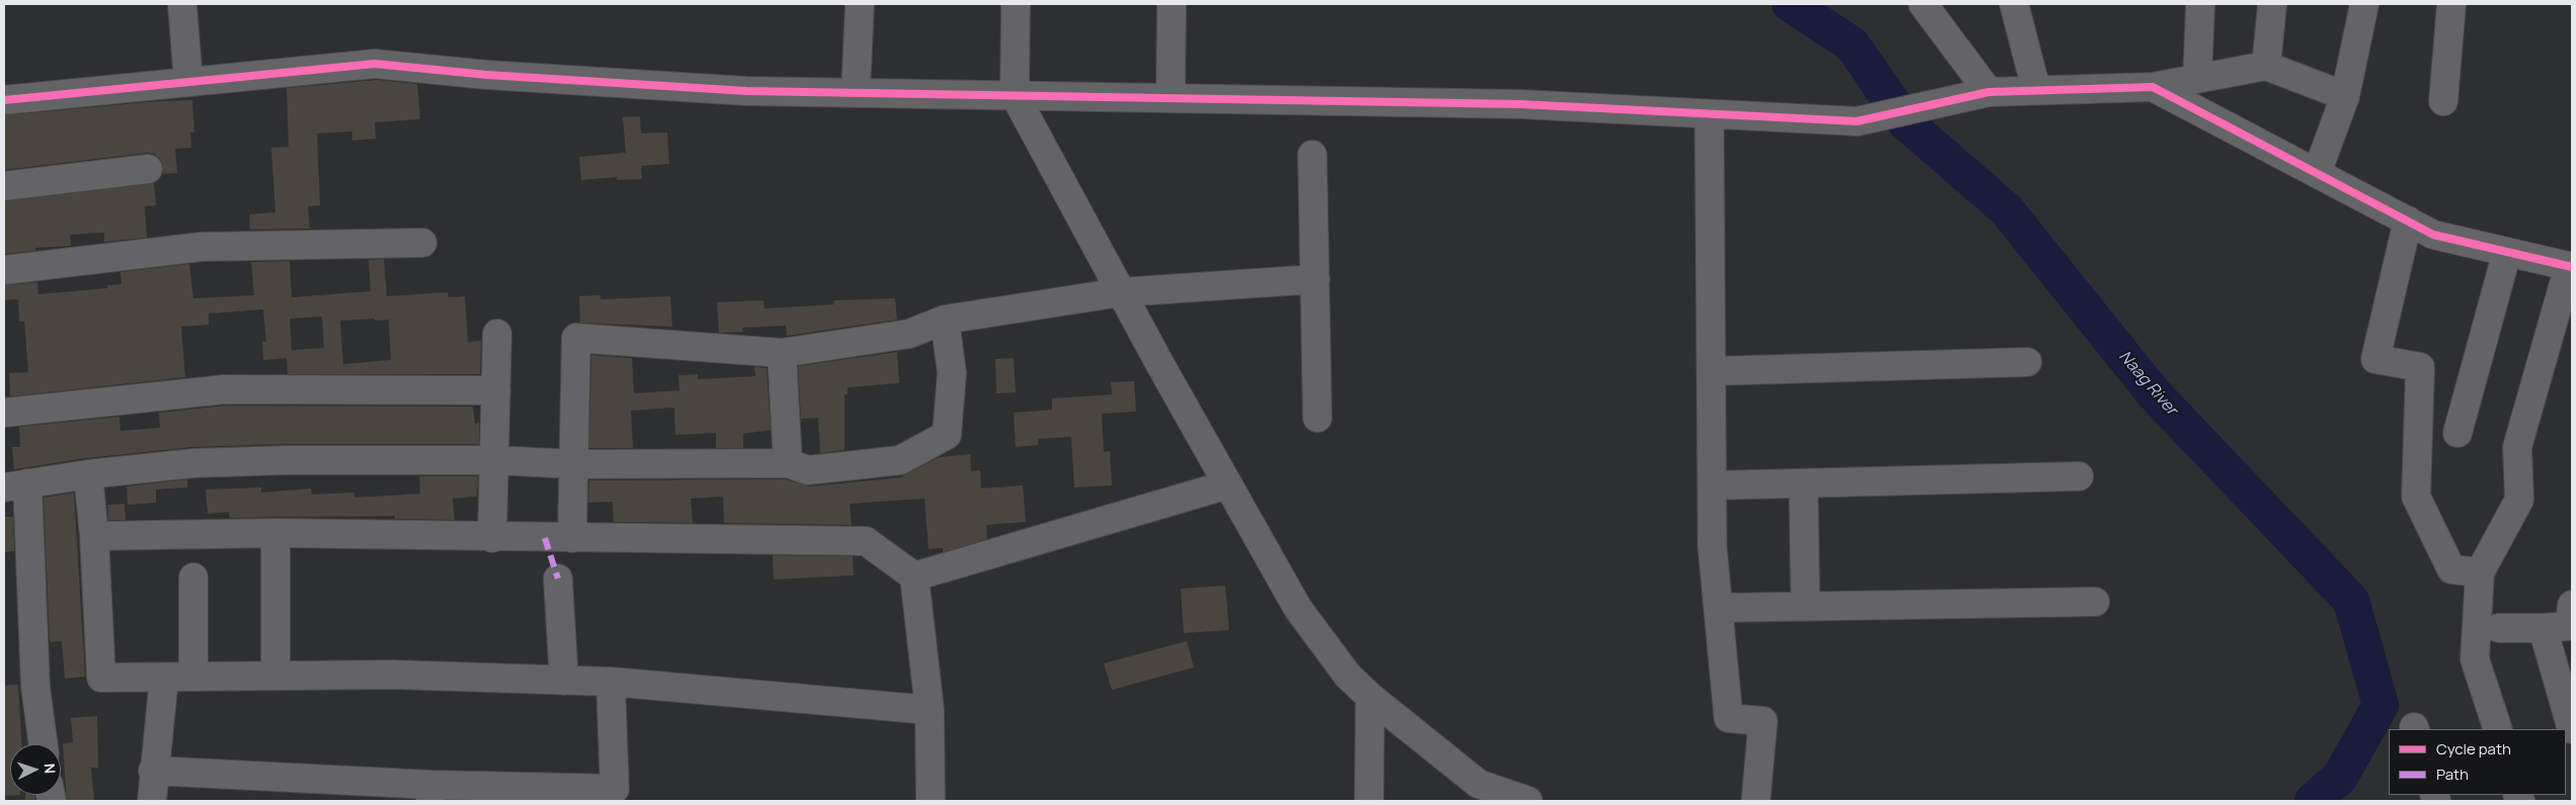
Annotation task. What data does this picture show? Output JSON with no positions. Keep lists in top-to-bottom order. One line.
{"water":["Naag River"],"legend":["Cycle path","Path"],"north":"right"}
